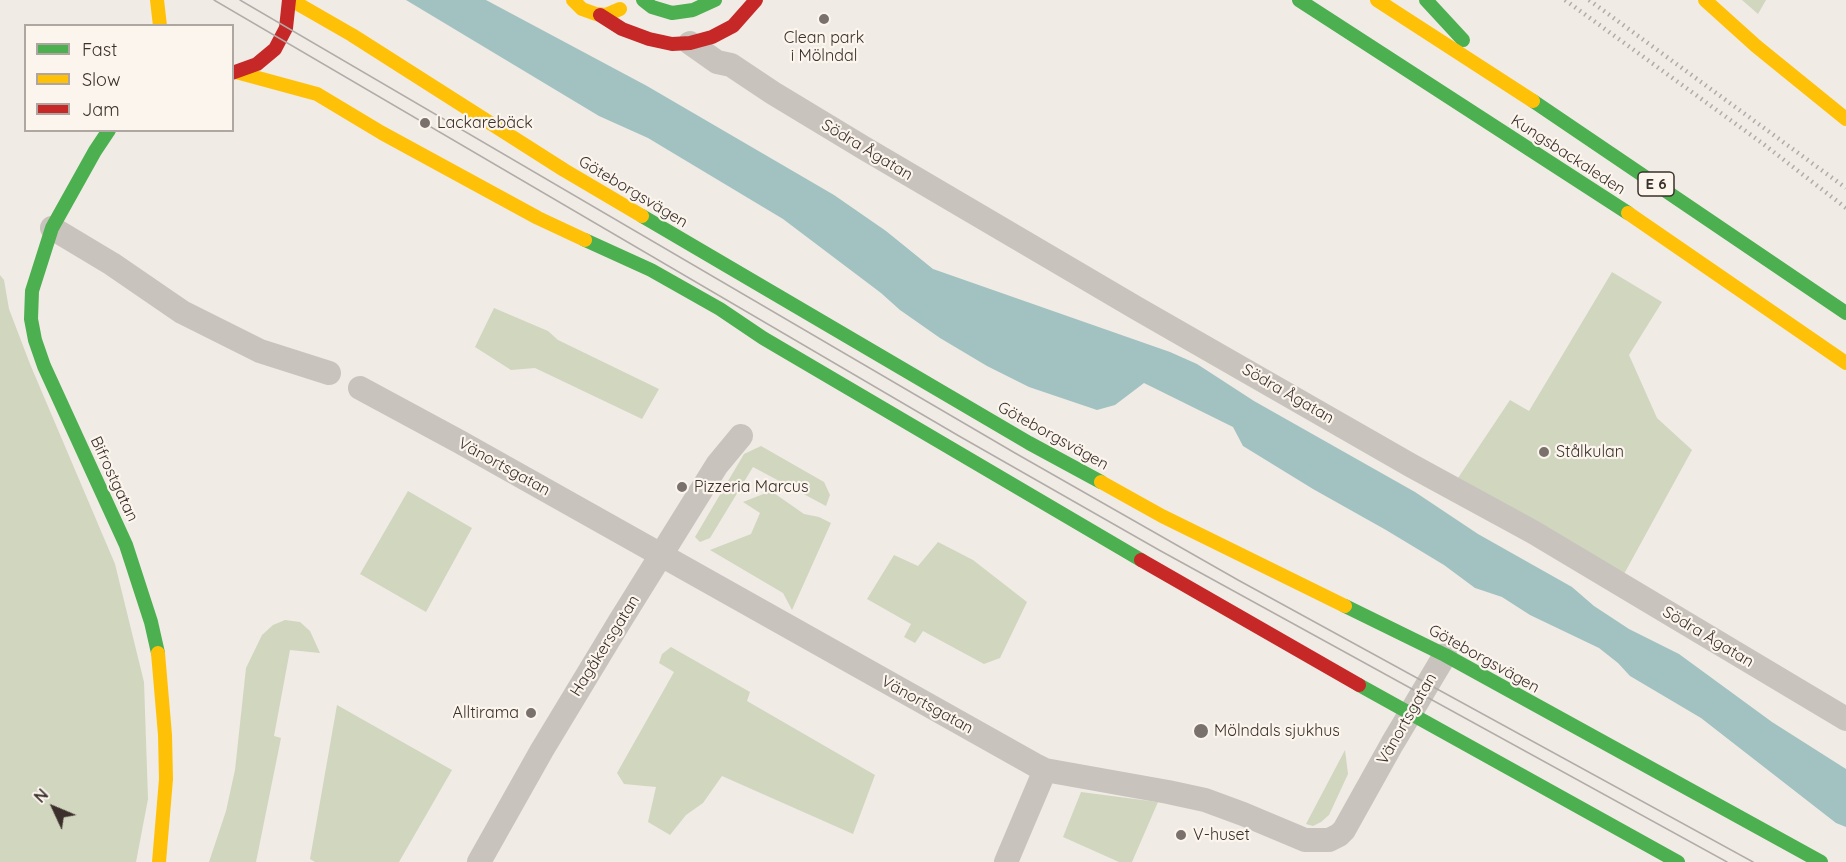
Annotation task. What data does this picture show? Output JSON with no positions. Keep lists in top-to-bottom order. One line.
{"streets":{"main road":["Kungsbackaleden","E 6","Göteborgsvägen","Bifrostgatan"],"street":["Södra Ågatan","Vänortsgatan","Hagåkersgatan"]},"crossings":[["Göteborgsvägen","Vänortsgatan"],["Vänortsgatan","Hagåkersgatan"]],"places":["Clean park i Mölndal","Lackarebäck","Stålkulan","Pizzeria Marcus","Alltirama","Mölndals sjukhus","V-huset"],"legend":["Fast","Slow","Jam"],"north":"top left"}
